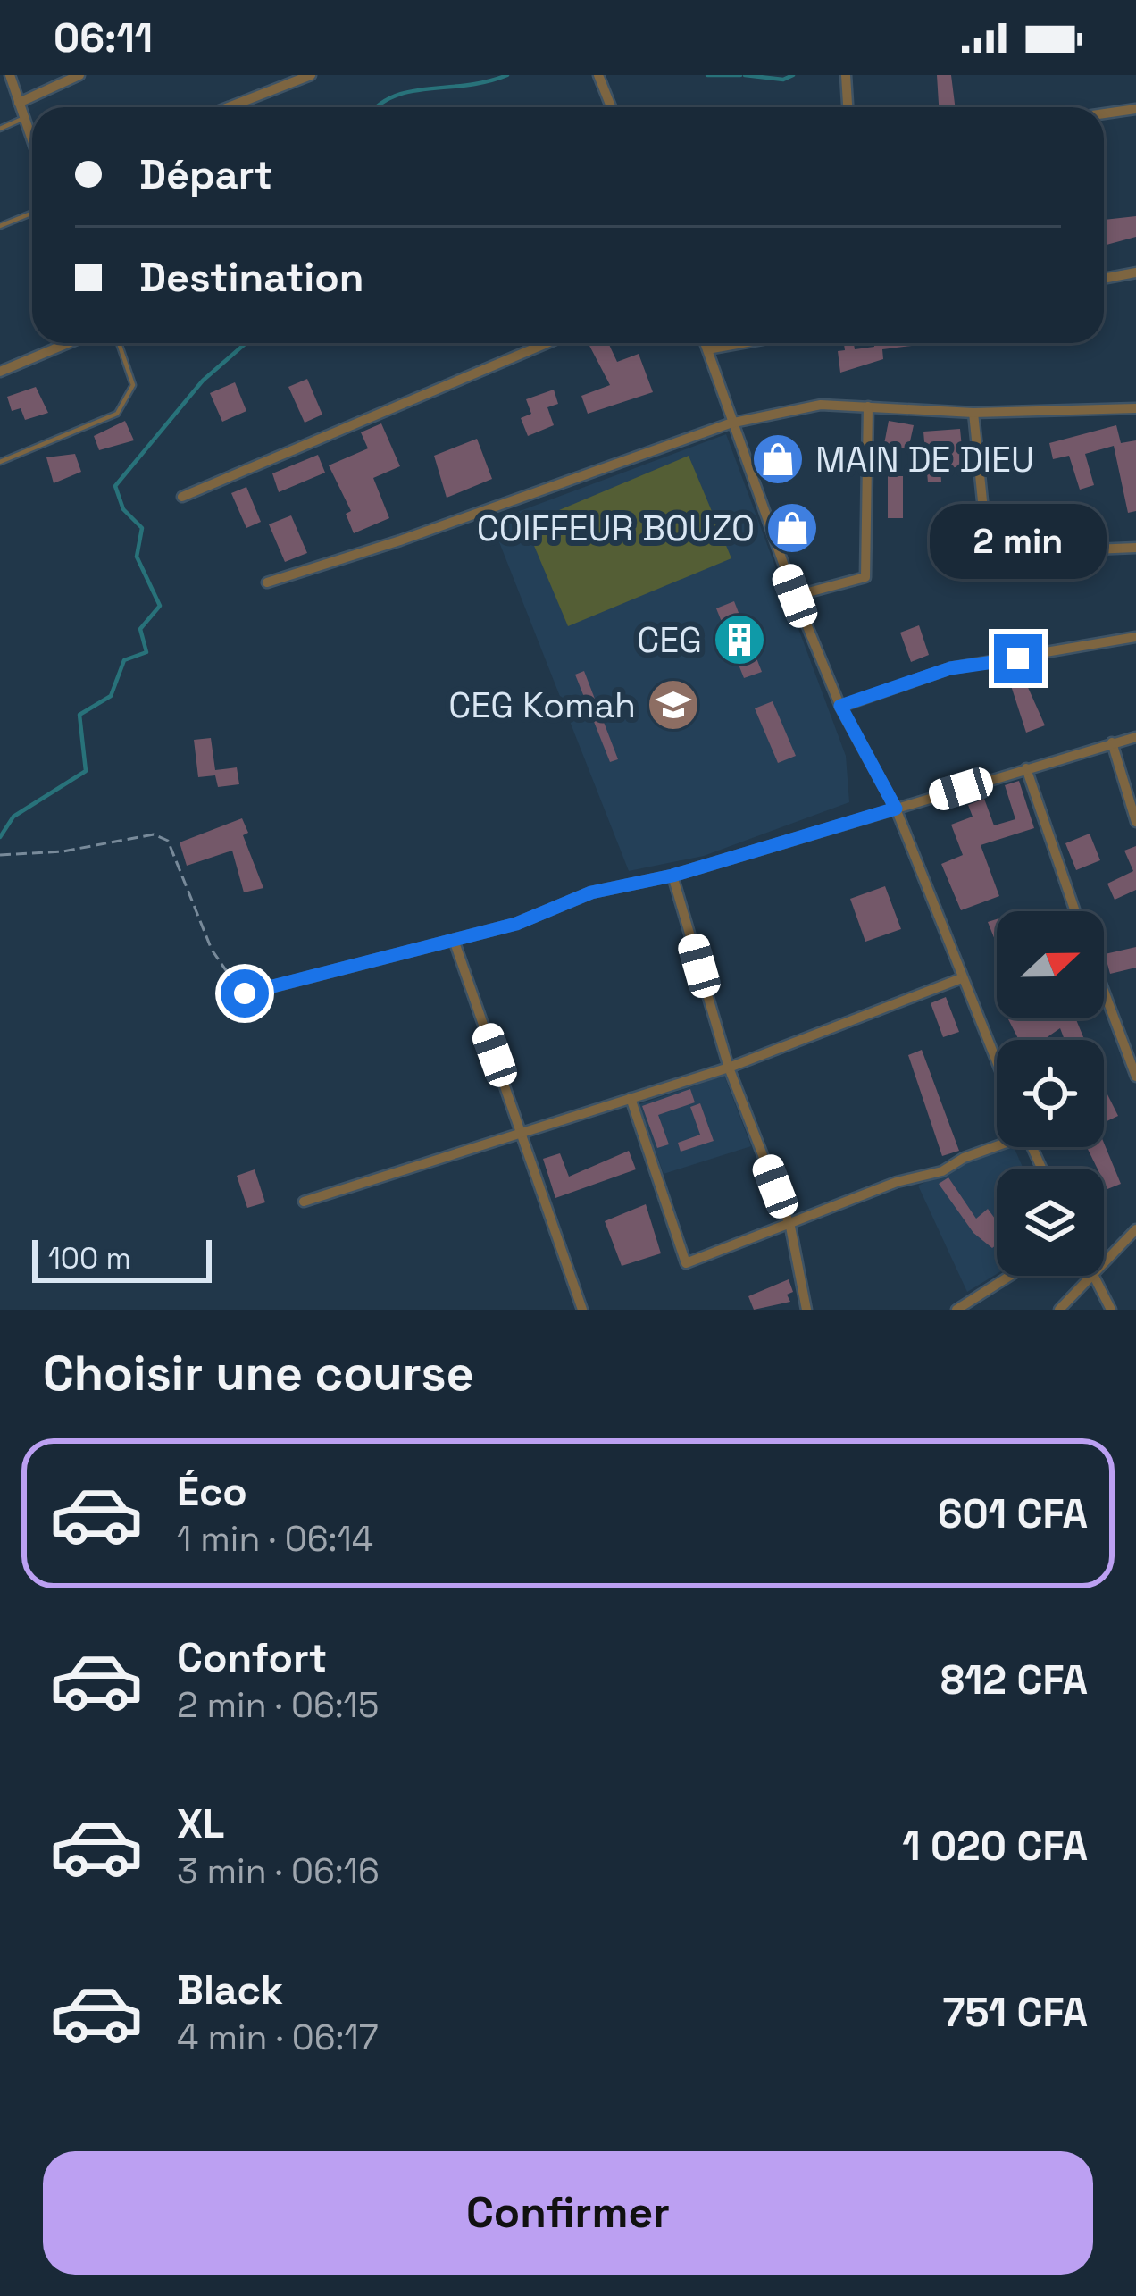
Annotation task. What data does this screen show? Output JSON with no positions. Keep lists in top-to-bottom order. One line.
{"places":{"shop":["MAIN DE DIEU","COIFFEUR BOUZO"],"building":["CEG"],"school or university":["CEG Komah"]},"scale_bar":"100 m","north":"right","page":{"status":"06:11","banner":["Départ","Destination"],"bubble":"2 min","scale":"100 m","heading":"Choisir une course","list":[{"name":"Éco","note":"1 min · 06:14","value":"601 CFA"},{"name":"Confort","note":"2 min · 06:15","value":"812 CFA"},{"name":"XL","note":"3 min · 06:16","value":"1 020 CFA"},{"name":"Black","note":"4 min · 06:17","value":"751 CFA"}],"buttons":"Confirmer"}}
